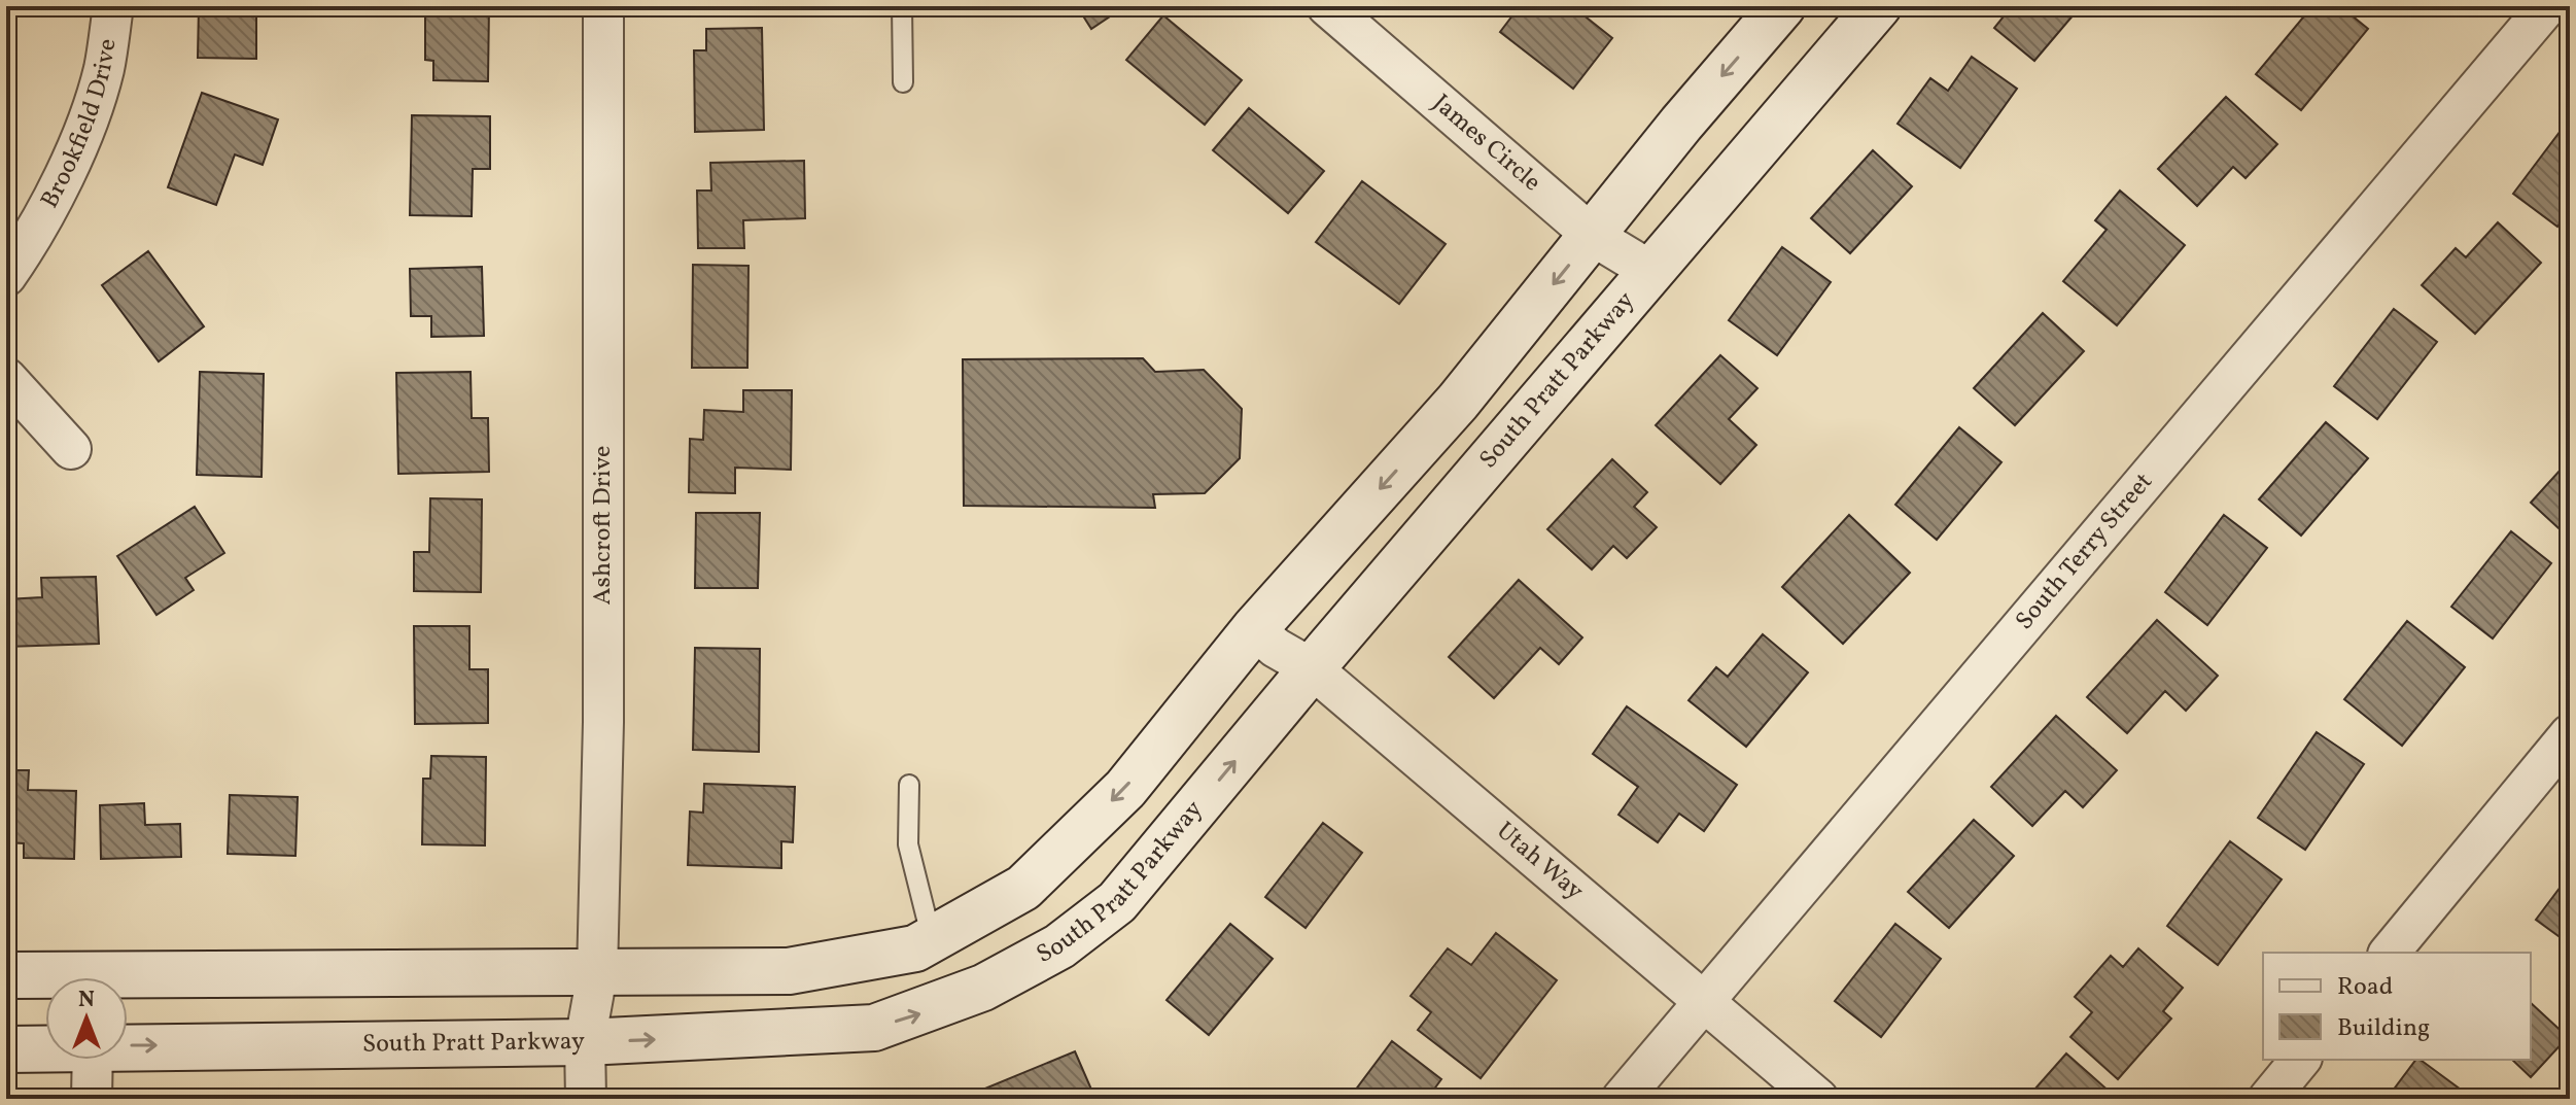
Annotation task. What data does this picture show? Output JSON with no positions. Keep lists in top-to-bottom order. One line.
{"streets":{"street":["Brookfield Drive","James Circle","South Pratt Parkway","Ashcroft Drive","South Terry Street","Utah Way"]},"crossings":[["James Circle","South Pratt Parkway"],["South Pratt Parkway","Ashcroft Drive"],["South Pratt Parkway","Utah Way"],["South Terry Street","Utah Way"]],"legend":["Road","Building"],"north":"top"}
